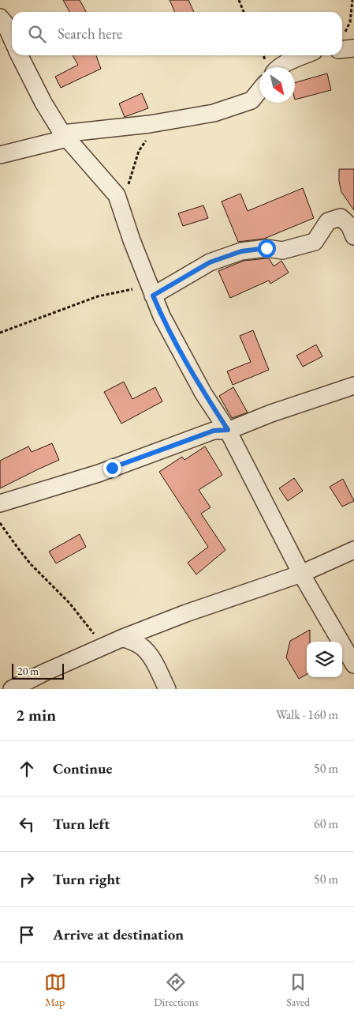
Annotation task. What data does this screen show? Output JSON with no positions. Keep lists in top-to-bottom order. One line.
{"scale_bar":"20 m","north":"bottom right","page":{"search":"Search here","scale":"20 m","heading":["2 min","Walk · 160 m"],"list":[["Continue","50 m"],["Turn left","60 m"],["Turn right","50 m"],"Arrive at destination"],"nav":["Map","Directions","Saved"]}}
